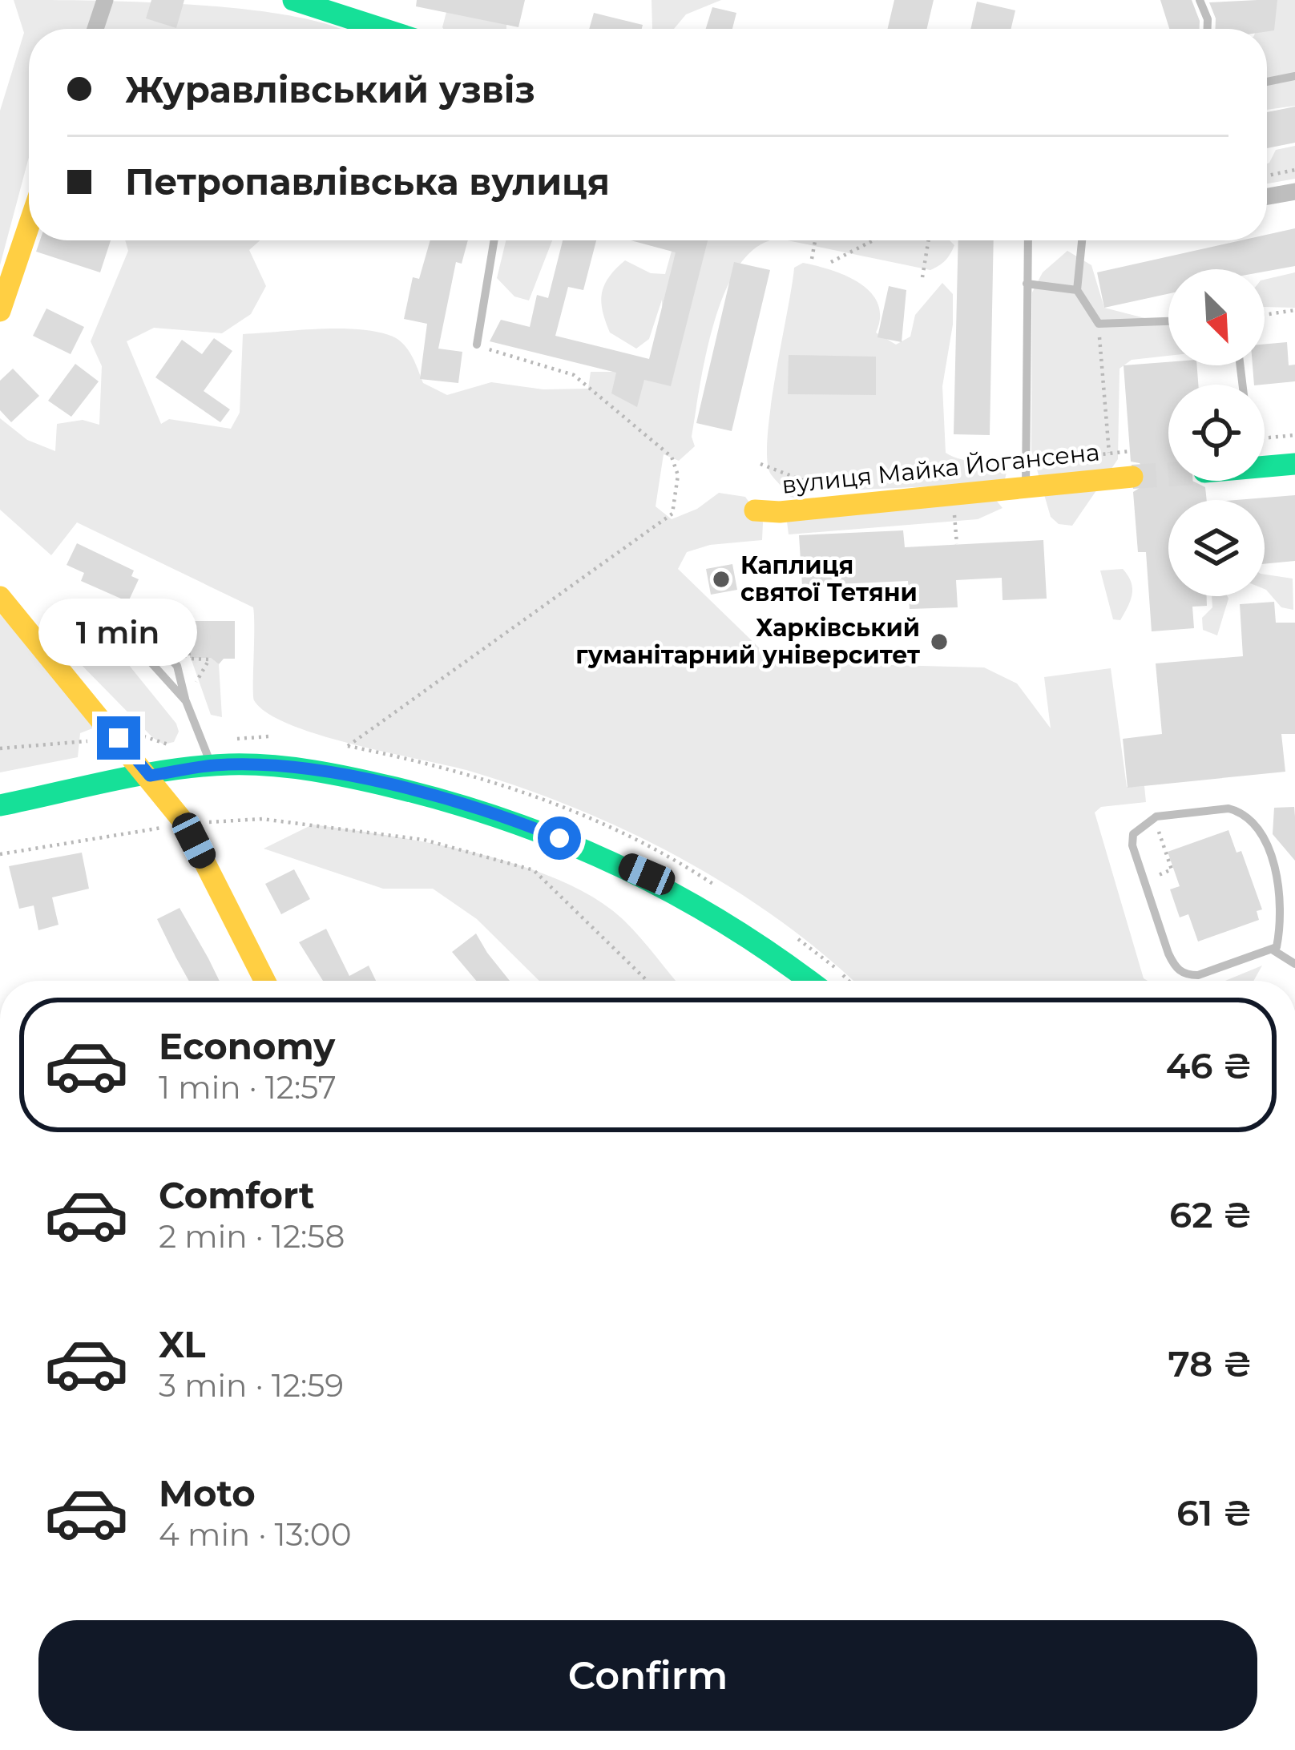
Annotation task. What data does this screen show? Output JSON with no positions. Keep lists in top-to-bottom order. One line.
{"streets":{"street":["вулиця Майка Йогансена"]},"places":["Каплиця святої Тетяни","Харківський гуманітарний університет"],"north":"bottom right","page":{"banner":["Журавлівський узвіз","Петропавлівська вулиця"],"bubble":"1 min","list":[{"name":"Economy","note":"1 min · 12:57","value":"46 ₴"},{"name":"Comfort","note":"2 min · 12:58","value":"62 ₴"},{"name":"XL","note":"3 min · 12:59","value":"78 ₴"},{"name":"Moto","note":"4 min · 13:00","value":"61 ₴"}],"buttons":"Confirm"}}
